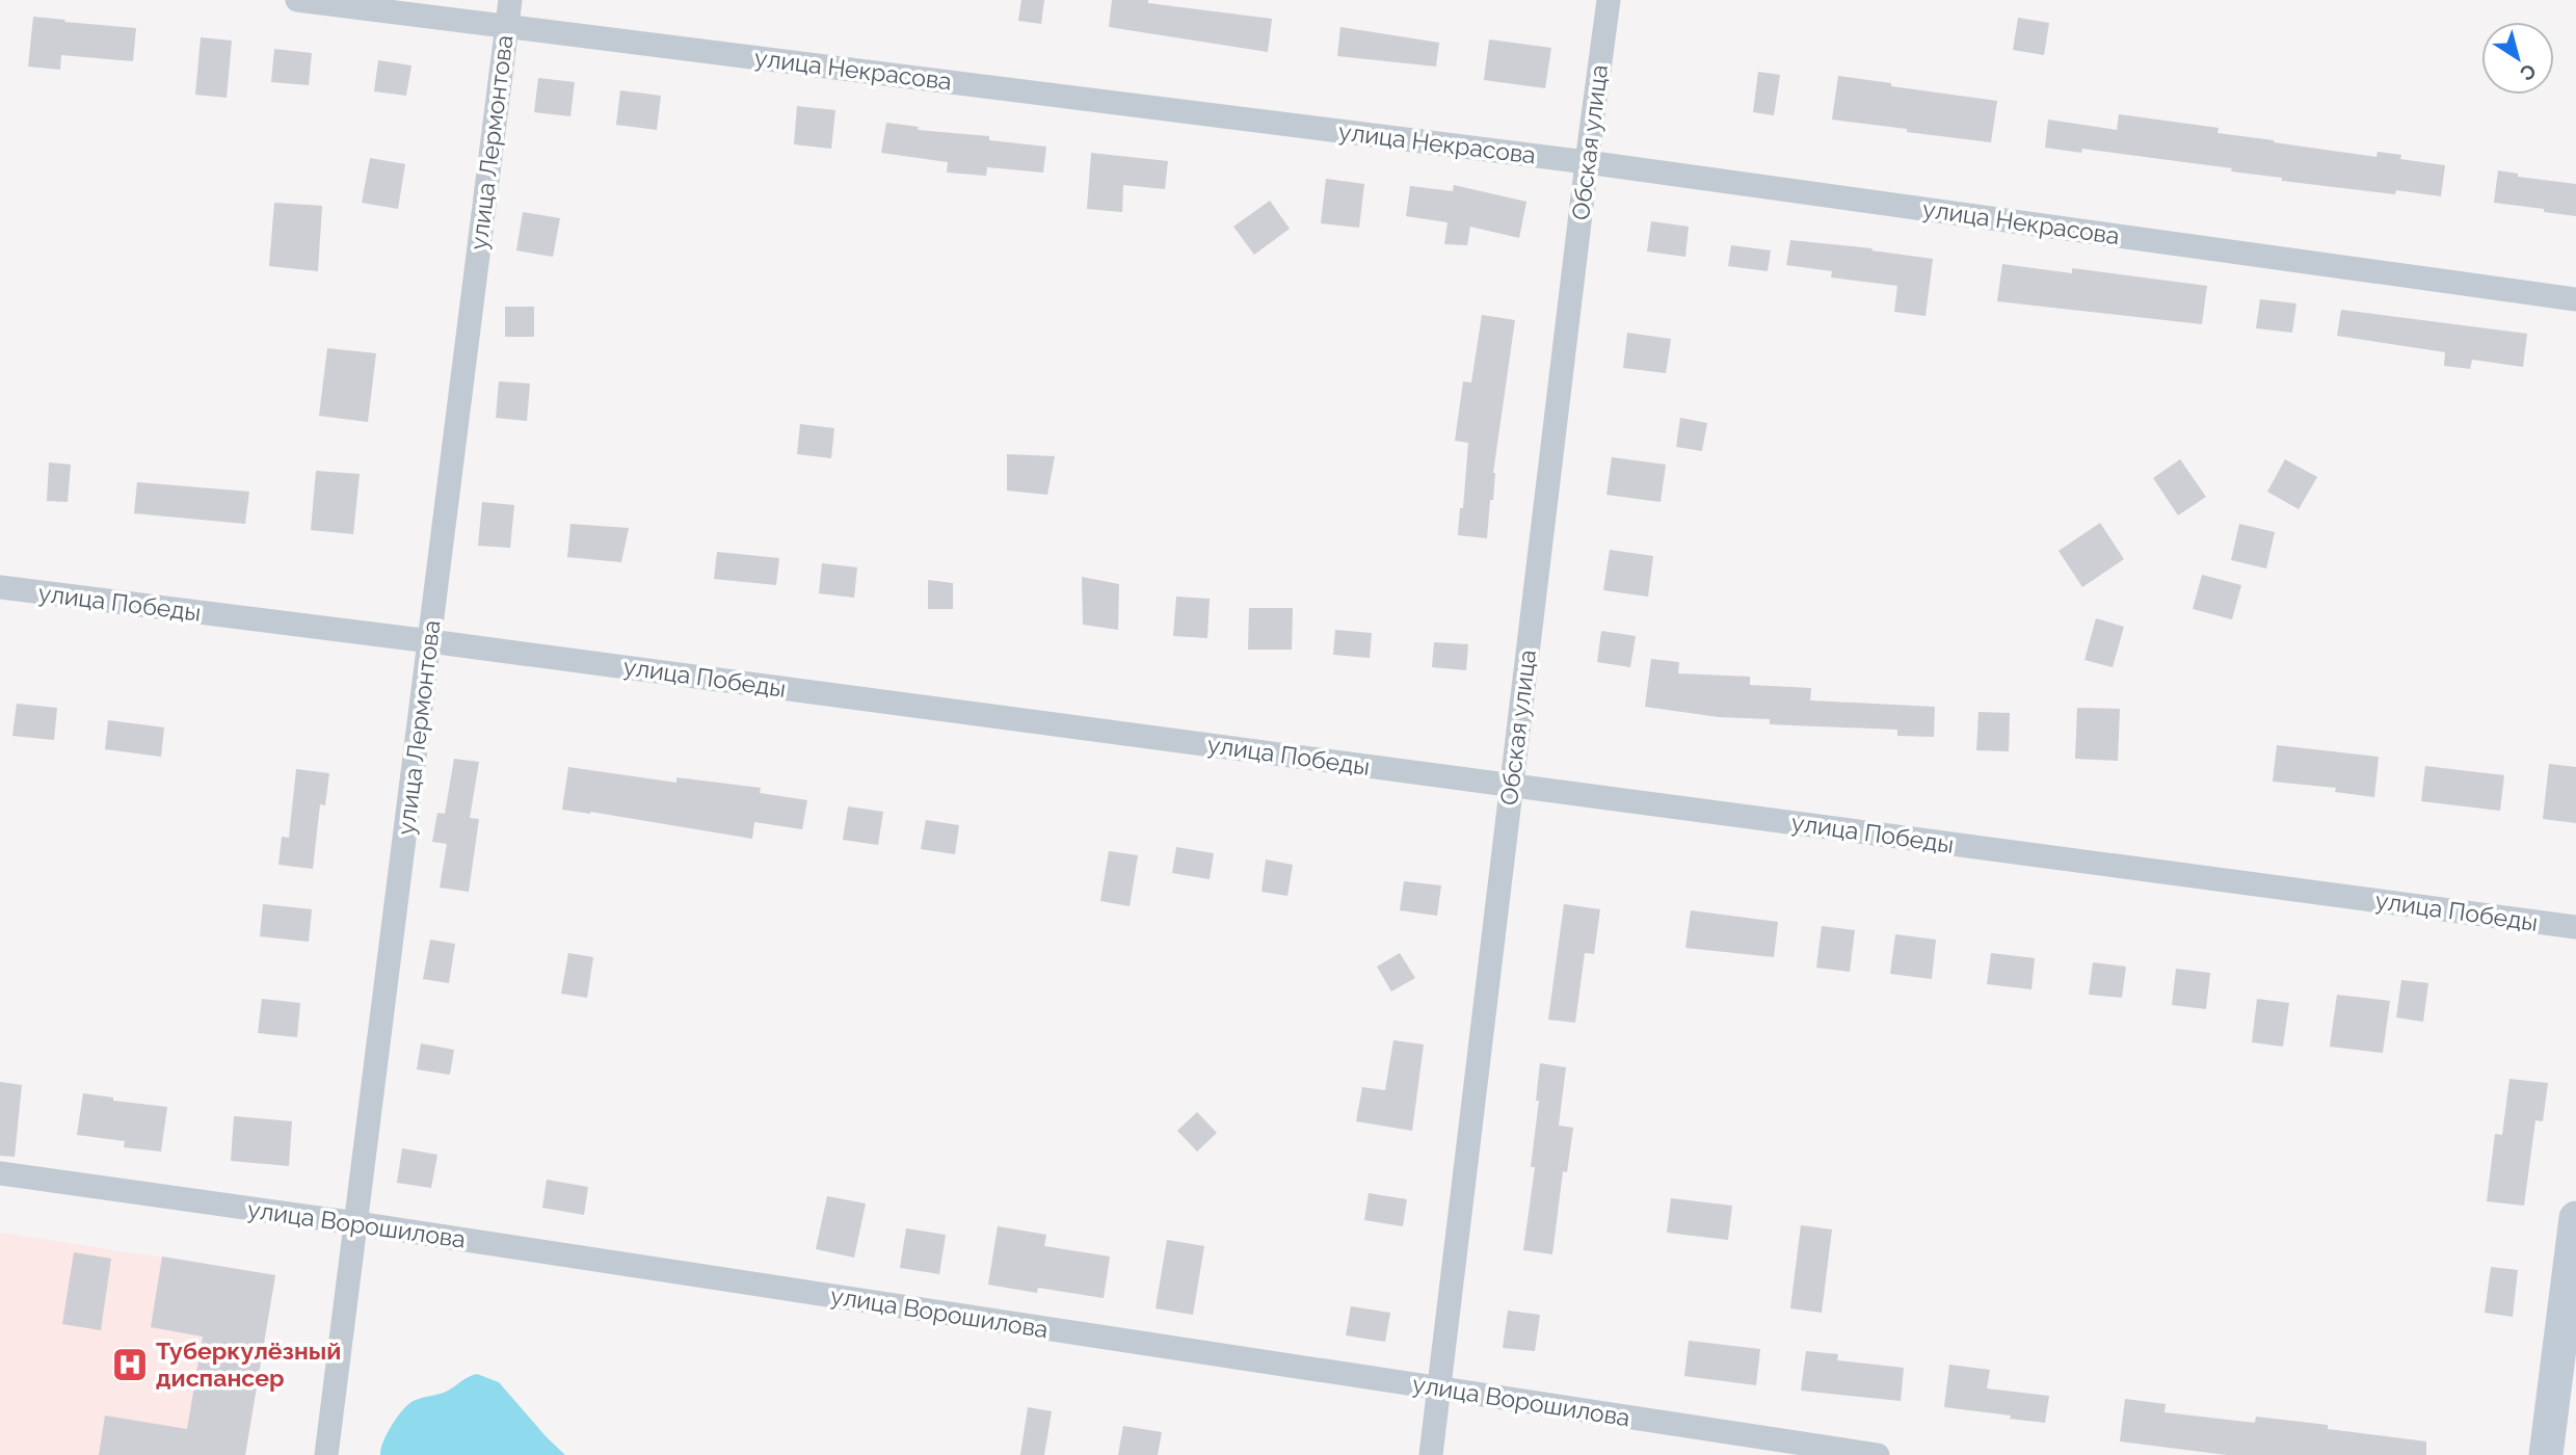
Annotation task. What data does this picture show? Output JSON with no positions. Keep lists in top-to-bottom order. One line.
{"streets":{"street":["улица Некрасова","улица Лермонтова","Обская улица","улица Победы","улица Ворошилова"]},"crossings":[["улица Некрасова","улица Лермонтова"],["улица Некрасова","Обская улица"],["улица Лермонтова","улица Победы"],["улица Лермонтова","улица Ворошилова"],["Обская улица","улица Победы"],["Обская улица","улица Ворошилова"]],"places":{"hospital":["Туберкулёзный диспансер"]},"north":"bottom right"}
